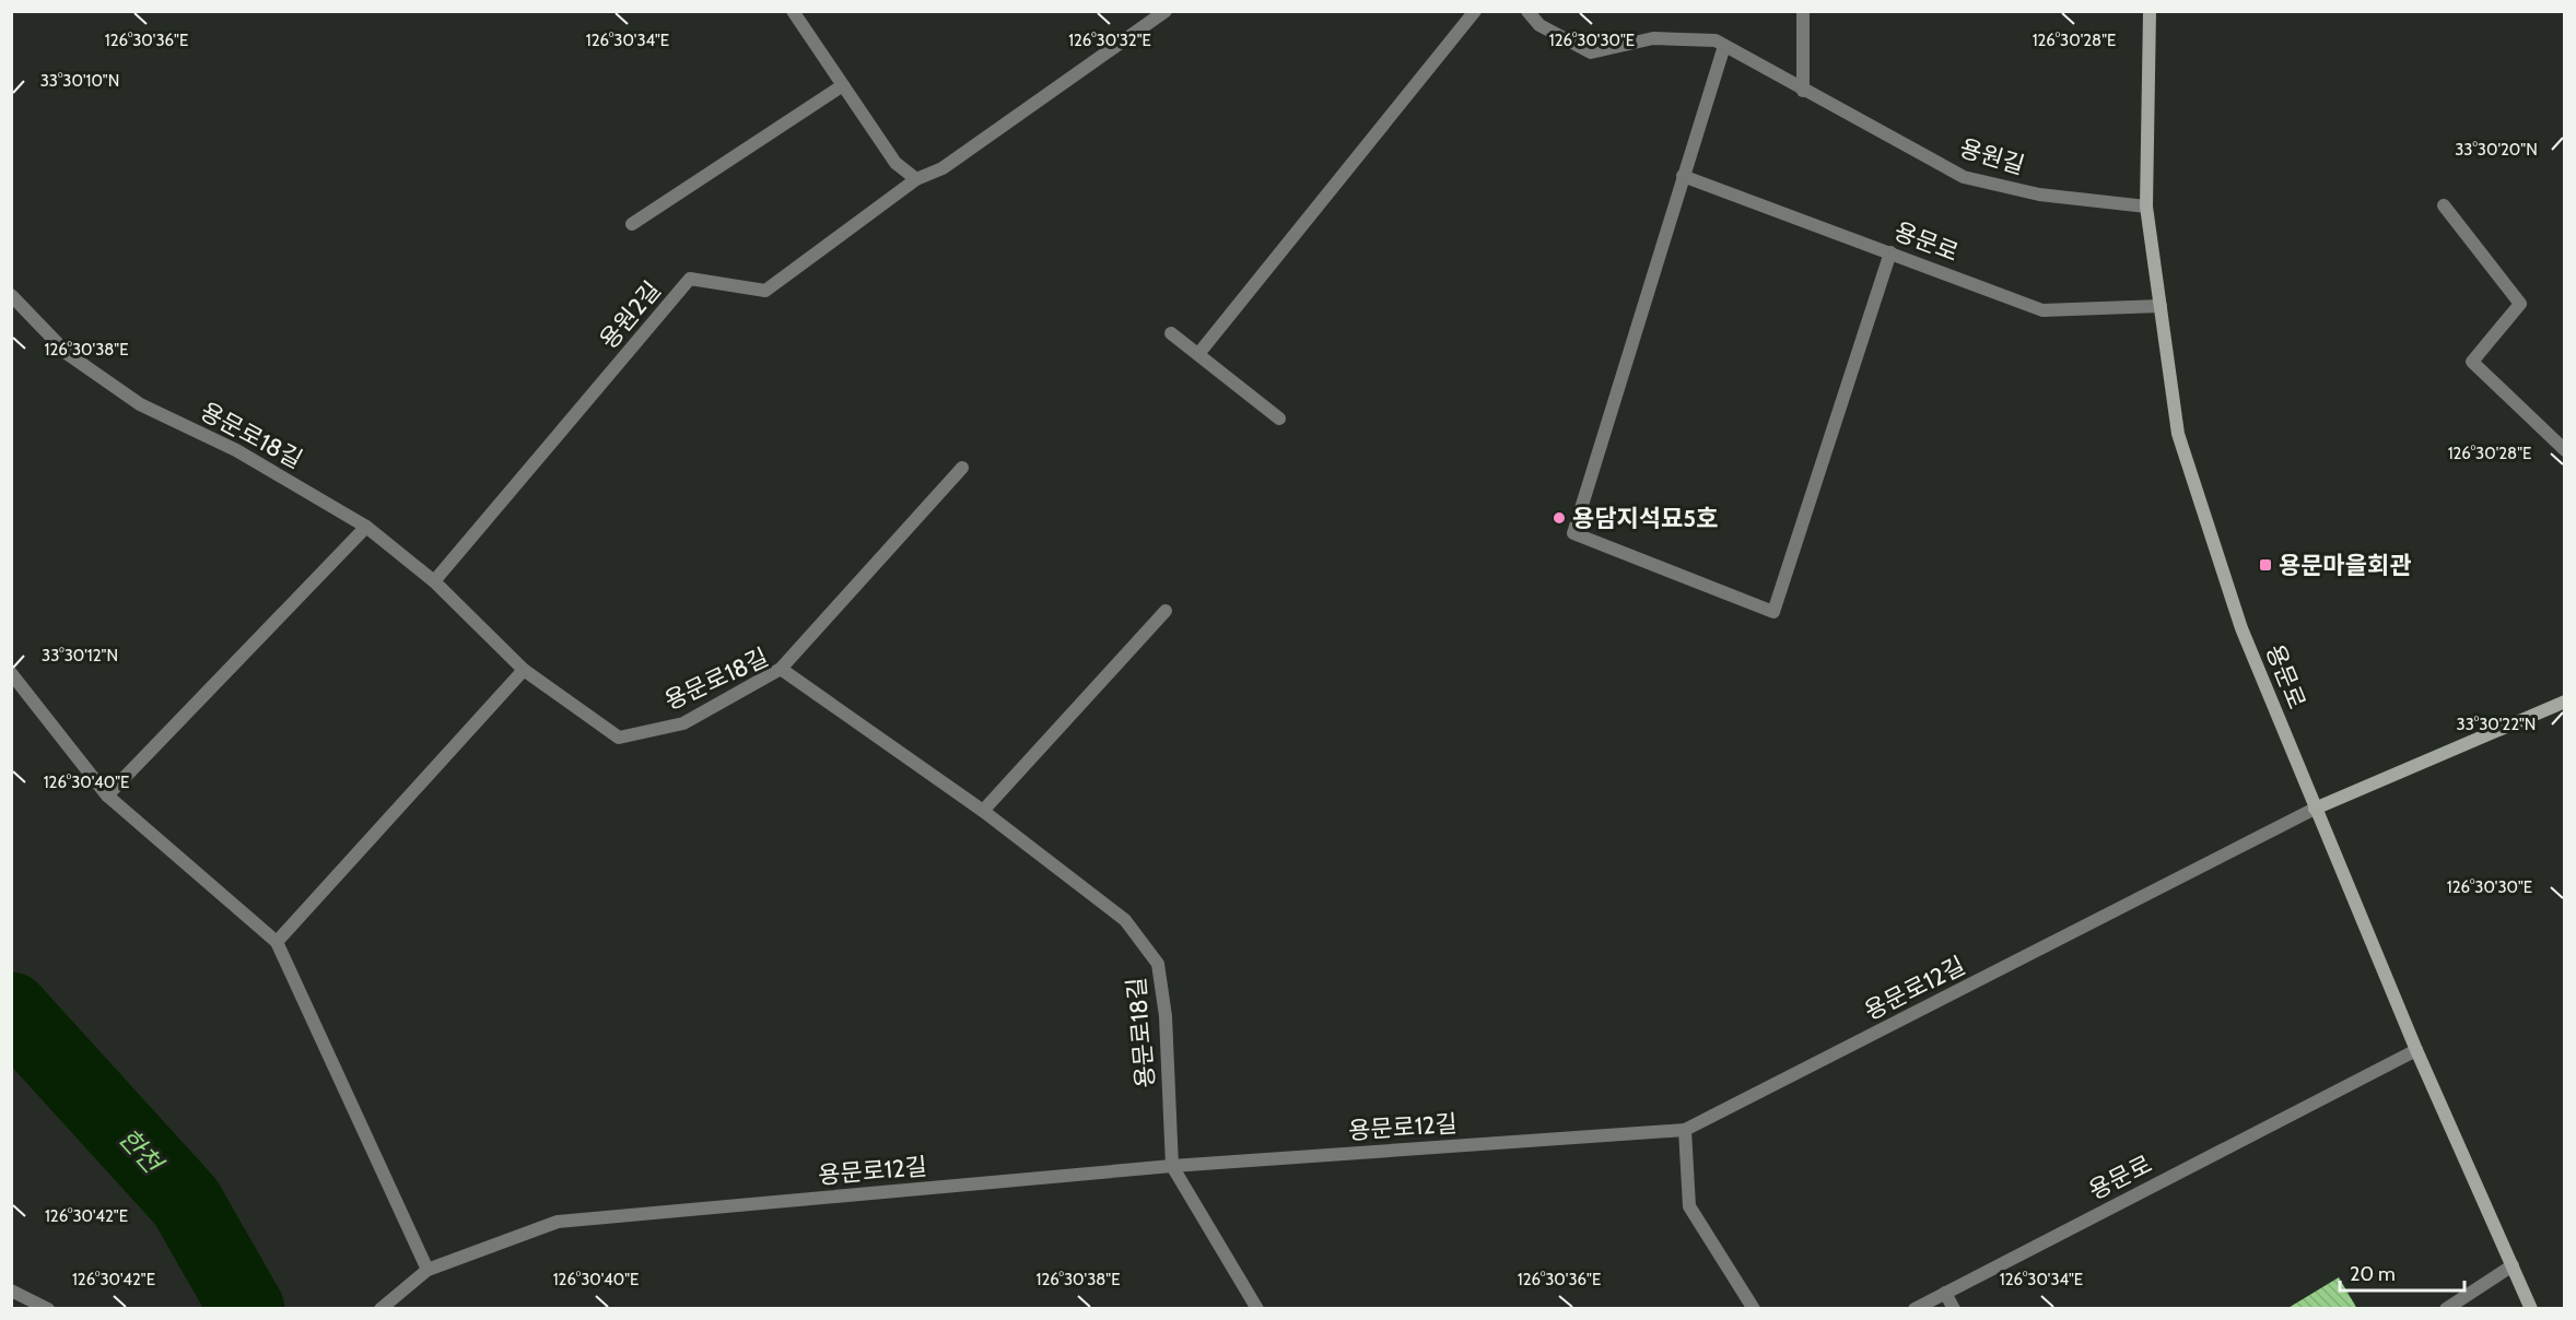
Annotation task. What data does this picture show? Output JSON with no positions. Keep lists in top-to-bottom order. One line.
{"streets":{"main road":["용문로"],"street":["용원길","용원2길","용문로18길","용문로12길"]},"crossings":[["용원길","용문로"],["용문로","용문로12길"],["용원2길","용문로18길"],["용문로18길","용문로12길"]],"water":["한천"],"places":{"other":["용담지석묘5호"],"transit":["용문마을회관"]},"scale_bar":"20 m","coordinates":["126°30'36\"E","126°30'34\"E","126°30'32\"E","126°30'28\"E","126°30'30\"E","33°30'10\"N","33°30'20\"N","126°30'38\"E","33°30'12\"N","33°30'22\"N","126°30'40\"E","126°30'42\"E"]}
